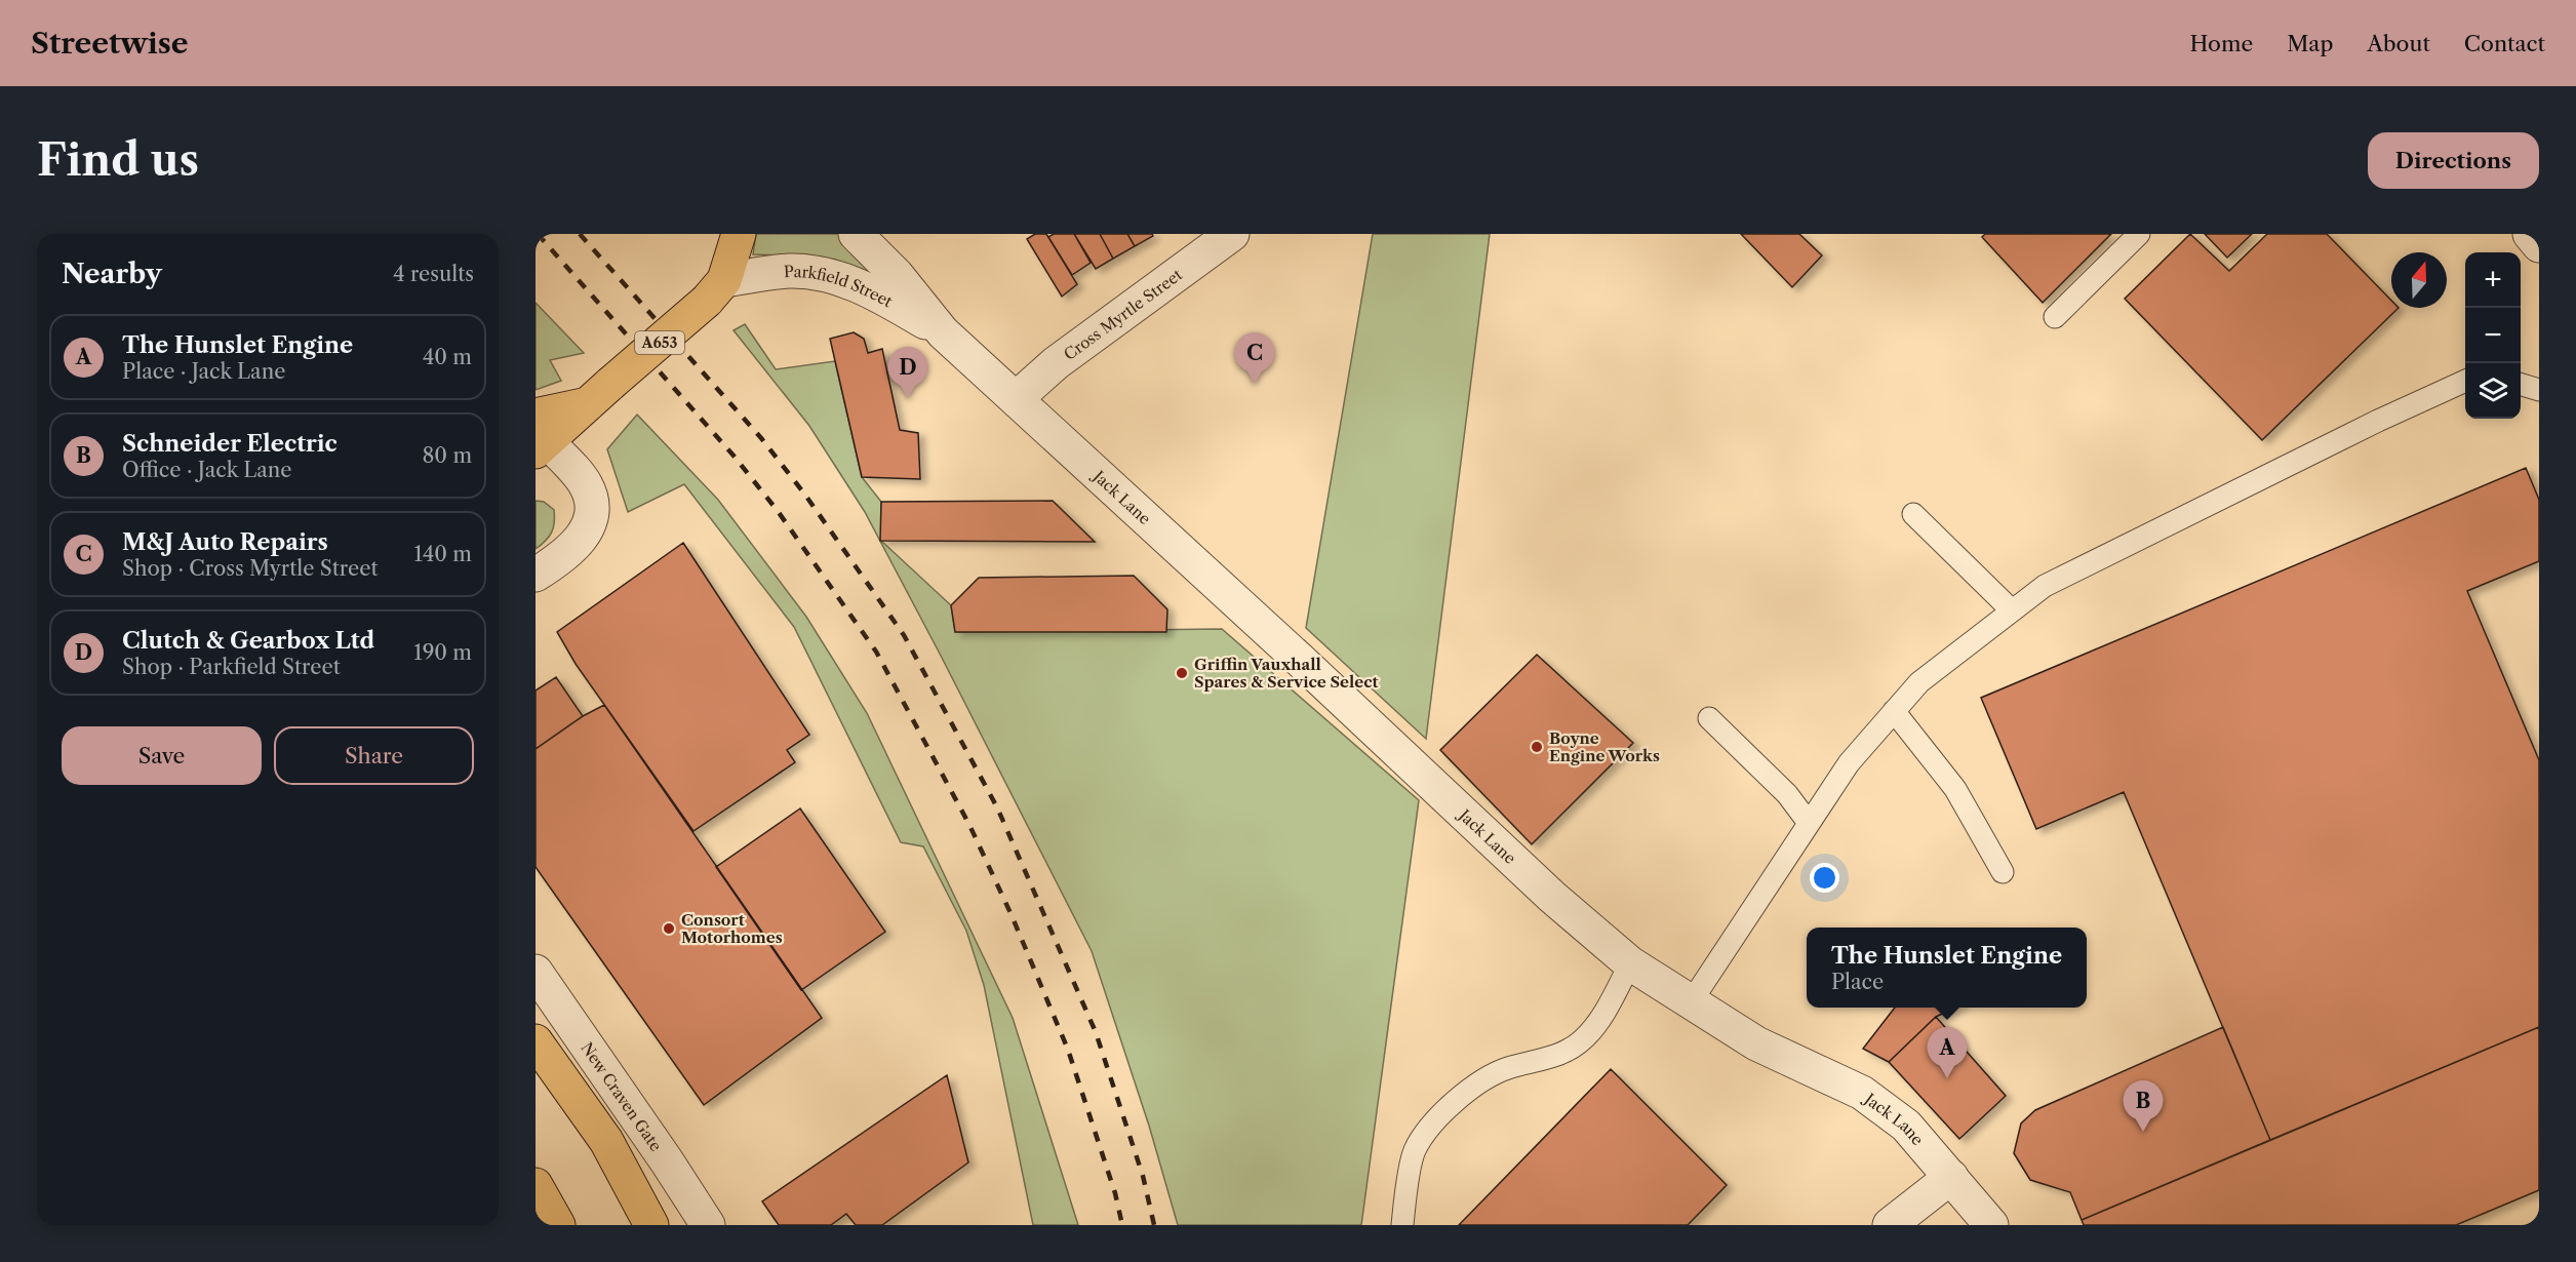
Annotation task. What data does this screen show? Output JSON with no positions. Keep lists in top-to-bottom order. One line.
{"streets":{"main road":["A653"],"street":["Parkfield Street","Cross Myrtle Street","Jack Lane","New Craven Gate"]},"crossings":[["Parkfield Street","Cross Myrtle Street"],["Parkfield Street","A653"],["Parkfield Street","Jack Lane"],["Cross Myrtle Street","Jack Lane"]],"places":["Griffin Vauxhall Spares & Service Select","Boyne Engine Works","Consort Motorhomes"],"north":"top","page":{"header":"Streetwise","nav":["Home","Map","About","Contact"],"buttons":["Directions",["Save","Share"]],"title":"Find us","heading":["Nearby","4 results"],"map_buttons":["+","−"],"list":[{"mark":"A","name":"The Hunslet Engine","note":"Place · Jack Lane","value":"40 m"},{"mark":"B","name":"Schneider Electric","note":"Office · Jack Lane","value":"80 m"},{"mark":"C","name":"M&J Auto Repairs","note":"Shop · Cross Myrtle Street","value":"140 m"},{"mark":"D","name":"Clutch & Gearbox Ltd","note":"Shop · Parkfield Street","value":"190 m"}],"pins":["C","D","A","B"],"popup":["The Hunslet Engine","Place"]}}
